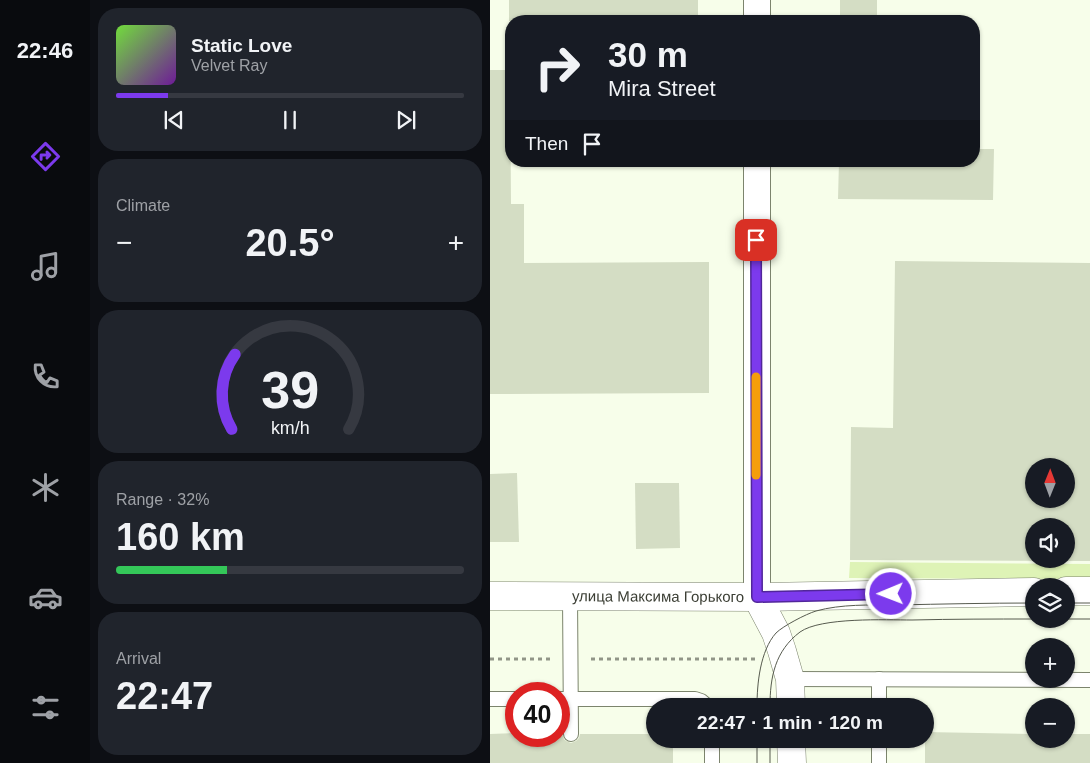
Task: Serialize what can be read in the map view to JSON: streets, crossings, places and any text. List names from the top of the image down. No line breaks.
{"streets":{"street":["улица Максима Горького"]},"north":"top","page":{"tabs":"22:46","turn":["30 m","Mira Street"],"song":["Static Love","Velvet Ray"],"then":"Then","tile":["Climate",["Range · 32%","160 km"],["Arrival","22:47"]],"heat":["−","20.5°","+"],"map_buttons":["+","−"],"limit":"40","trip":"22:47 · 1 min · 120 m","gauge":["39","km/h"]}}
